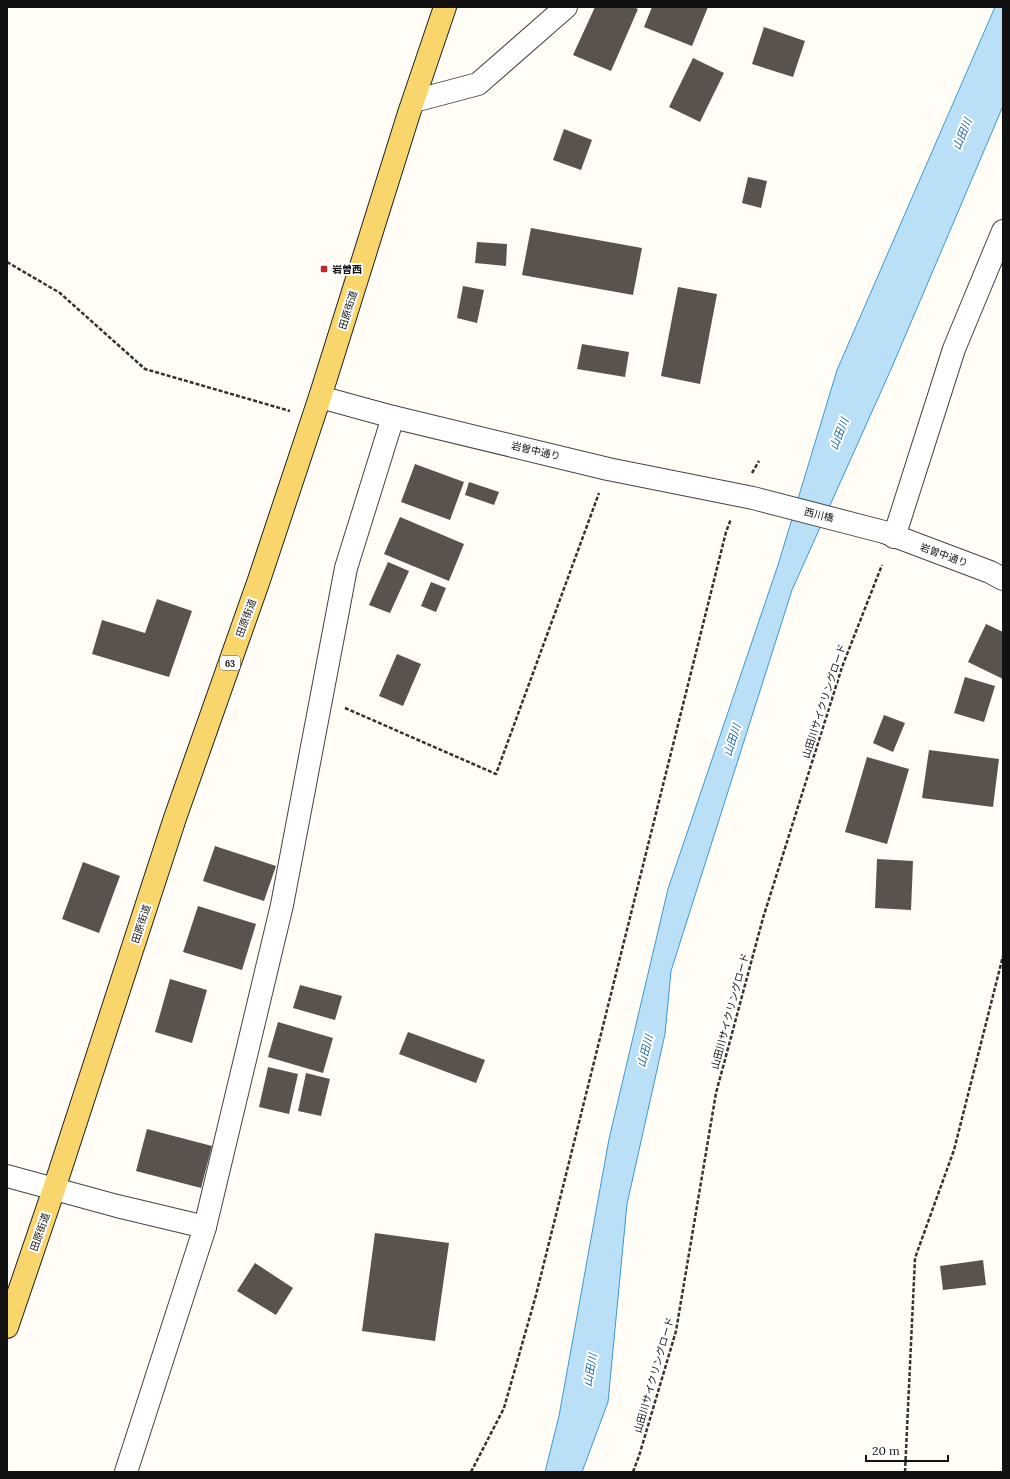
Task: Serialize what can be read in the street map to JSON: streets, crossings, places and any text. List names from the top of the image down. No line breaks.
{"streets":{"main road":["田原街道","63"],"street":["岩曽中通り","西川橋"],"path":["山田川サイクリングロード"]},"crossings":[["田原街道","岩曽中通り"],["岩曽中通り","西川橋"]],"water":["山田川"],"places":{"transit":["岩曽西"]},"scale_bar":"20 m"}
